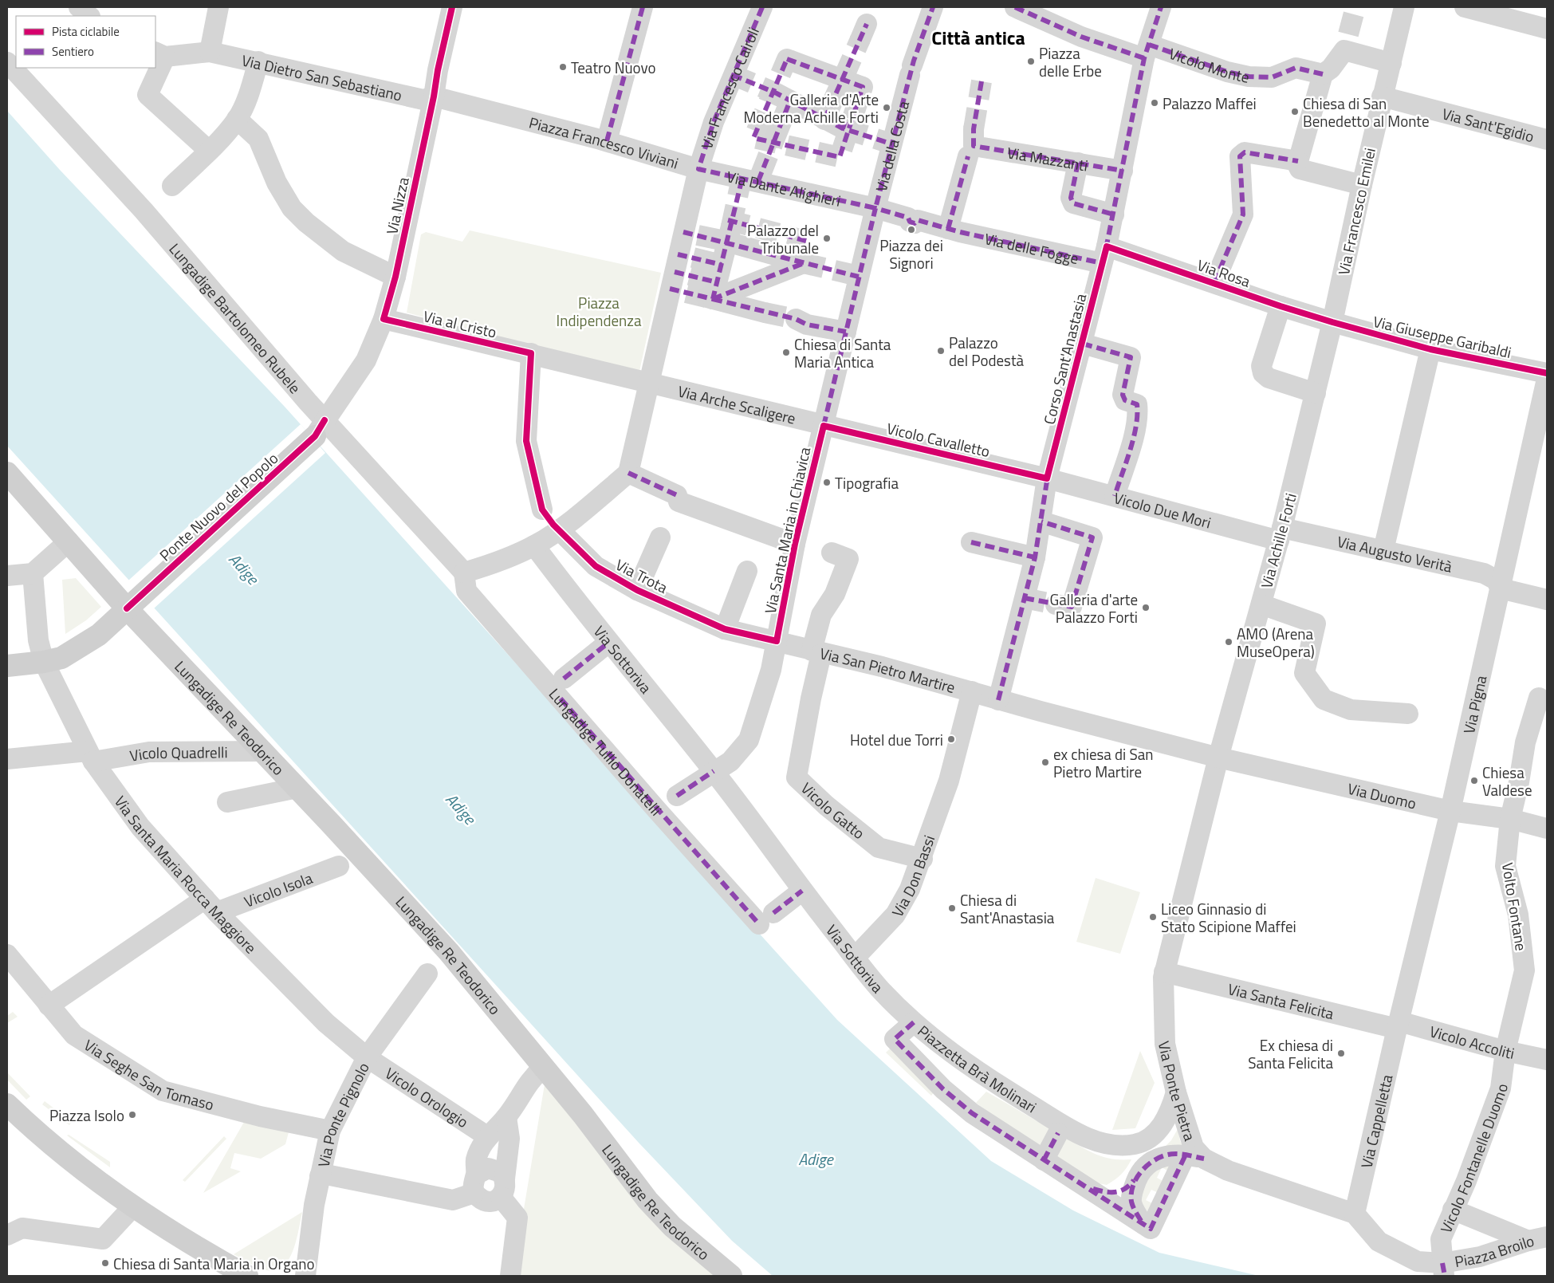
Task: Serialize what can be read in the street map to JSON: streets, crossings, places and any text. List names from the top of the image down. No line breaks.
{"streets":{"street":["Vicolo Monte","Via Dietro San Sebastiano","Via Francesco Cairoli","Via Sant'Egidio","Piazza Francesco Viviani","Via della Costa","Via Mazzanti","Via Dante Alighieri","Via Nizza","Via Francesco Emilei","Via delle Fogge","Via Rosa","Lungadige Bartolomeo Rubele","Via al Cristo","Via Giuseppe Garibaldi","Corso Sant'Anastasia","Via Arche Scaligere","Vicolo Cavalletto","Ponte Nuovo del Popolo","Vicolo Due Mori","Via Santa Maria in Chiavica","Via Achille Forti","Via Augusto Verità","Via Trota","Via Sottoriva","Via San Pietro Martire","Via Pigna","Lungadige Re Teodorico","Lungadige Tullio Donatelli","Vicolo Quadrelli","Via Duomo","Vicolo Gatto","Via Santa Maria Rocca Maggiore","Via Don Bassi","Vicolo Isola","Volto Fontane","Via Santa Felicita","Vicolo Accoliti","Piazzetta Brà Molinari","Via Seghe San Tomaso","Via Ponte Pietra","Vicolo Orologio","Via Ponte Pignolo","Via Cappelletta","Vicolo Fontanelle Duomo","Piazza Broilo"]},"crossings":[["Vicolo Monte","Corso Sant'Anastasia"],["Via Dietro San Sebastiano","Piazza Francesco Viviani"],["Via Dietro San Sebastiano","Via Nizza"],["Via Francesco Cairoli","Piazza Francesco Viviani"],["Via Francesco Cairoli","Via Dante Alighieri"],["Via Sant'Egidio","Via Francesco Emilei"],["Piazza Francesco Viviani","Via Dante Alighieri"],["Piazza Francesco Viviani","Via Nizza"],["Piazza Francesco Viviani","Via al Cristo"],["Piazza Francesco Viviani","Via Arche Scaligere"],["Via della Costa","Via Dante Alighieri"],["Via della Costa","Via Santa Maria in Chiavica"],["Via Mazzanti","Via delle Fogge"],["Via Mazzanti","Corso Sant'Anastasia"],["Via Dante Alighieri","Via Santa Maria in Chiavica"],["Via Nizza","Lungadige Bartolomeo Rubele"],["Via Nizza","Via al Cristo"],["Via Nizza","Ponte Nuovo del Popolo"],["Via Francesco Emilei","Via Rosa"],["Via Francesco Emilei","Via Giuseppe Garibaldi"],["Via Francesco Emilei","Via Achille Forti"],["Via delle Fogge","Via Rosa"],["Via delle Fogge","Corso Sant'Anastasia"],["Via Rosa","Via Giuseppe Garibaldi"],["Via Rosa","Corso Sant'Anastasia"],["Via Rosa","Via Achille Forti"],["Lungadige Bartolomeo Rubele","Ponte Nuovo del Popolo"],["Lungadige Bartolomeo Rubele","Lungadige Tullio Donatelli"],["Via al Cristo","Via Arche Scaligere"],["Via Giuseppe Garibaldi","Via Achille Forti"],["Corso Sant'Anastasia","Vicolo Cavalletto"],["Corso Sant'Anastasia","Vicolo Due Mori"],["Corso Sant'Anastasia","Via San Pietro Martire"],["Via Arche Scaligere","Vicolo Cavalletto"],["Via Arche Scaligere","Via Santa Maria in Chiavica"],["Vicolo Cavalletto","Vicolo Due Mori"],["Vicolo Cavalletto","Via Santa Maria in Chiavica"],["Ponte Nuovo del Popolo","Lungadige Re Teodorico"],["Vicolo Due Mori","Via Achille Forti"],["Vicolo Due Mori","Via Augusto Verità"],["Via Santa Maria in Chiavica","Via Trota"],["Via Santa Maria in Chiavica","Via Sottoriva"],["Via Santa Maria in Chiavica","Via San Pietro Martire"],["Via Achille Forti","Via Augusto Verità"],["Via Achille Forti","Via San Pietro Martire"],["Via Achille Forti","Via Duomo"],["Via Achille Forti","Via Ponte Pietra"],["Via Augusto Verità","Via Pigna"],["Via Trota","Via San Pietro Martire"],["Via Sottoriva","Lungadige Tullio Donatelli"],["Via Sottoriva","Via Don Bassi"],["Via Sottoriva","Piazzetta Brà Molinari"],["Via San Pietro Martire","Via Duomo"],["Via San Pietro Martire","Vicolo Gatto"],["Via San Pietro Martire","Via Don Bassi"],["Via San Pietro Martire","Via Ponte Pietra"],["Via Pigna","Via Duomo"],["Via Pigna","Via Santa Felicita"],["Via Pigna","Vicolo Accoliti"],["Via Pigna","Via Cappelletta"],["Lungadige Re Teodorico","Vicolo Quadrelli"],["Vicolo Quadrelli","Via Santa Maria Rocca Maggiore"],["Via Duomo","Volto Fontane"],["Via Duomo","Via Ponte Pietra"],["Vicolo Gatto","Via Don Bassi"],["Via Santa Maria Rocca Maggiore","Vicolo Isola"],["Via Santa Maria Rocca Maggiore","Vicolo Orologio"],["Via Santa Maria Rocca Maggiore","Via Ponte Pignolo"],["Vicolo Isola","Via Seghe San Tomaso"],["Volto Fontane","Vicolo Accoliti"],["Volto Fontane","Vicolo Fontanelle Duomo"],["Via Santa Felicita","Vicolo Accoliti"],["Via Santa Felicita","Via Ponte Pietra"],["Via Santa Felicita","Via Cappelletta"],["Vicolo Accoliti","Via Cappelletta"],["Vicolo Accoliti","Vicolo Fontanelle Duomo"],["Piazzetta Brà Molinari","Via Ponte Pietra"],["Via Seghe San Tomaso","Via Ponte Pignolo"],["Via Ponte Pietra","Via Cappelletta"],["Via Ponte Pietra","Vicolo Fontanelle Duomo"],["Via Ponte Pietra","Piazza Broilo"],["Vicolo Orologio","Via Ponte Pignolo"],["Vicolo Fontanelle Duomo","Piazza Broilo"]],"districts":["Città antica"],"water":["Adige"],"parks":["Piazza Indipendenza"],"places":["Piazza delle Erbe","Teatro Nuovo","Palazzo Maffei","Galleria d'Arte Moderna Achille Forti","Chiesa di San Benedetto al Monte","Piazza dei Signori","Palazzo del Tribunale","Palazzo del Podestà","Chiesa di Santa Maria Antica","Tipografia","Galleria d'arte Palazzo Forti","AMO (Arena MuseOpera)","Hotel due Torri","ex chiesa di San Pietro Martire","Chiesa Valdese","Chiesa di Sant'Anastasia","Liceo Ginnasio di Stato Scipione Maffei","Ex chiesa di Santa Felicita","Piazza Isolo","Chiesa di Santa Maria in Organo"],"legend":["Pista ciclabile","Sentiero"]}
